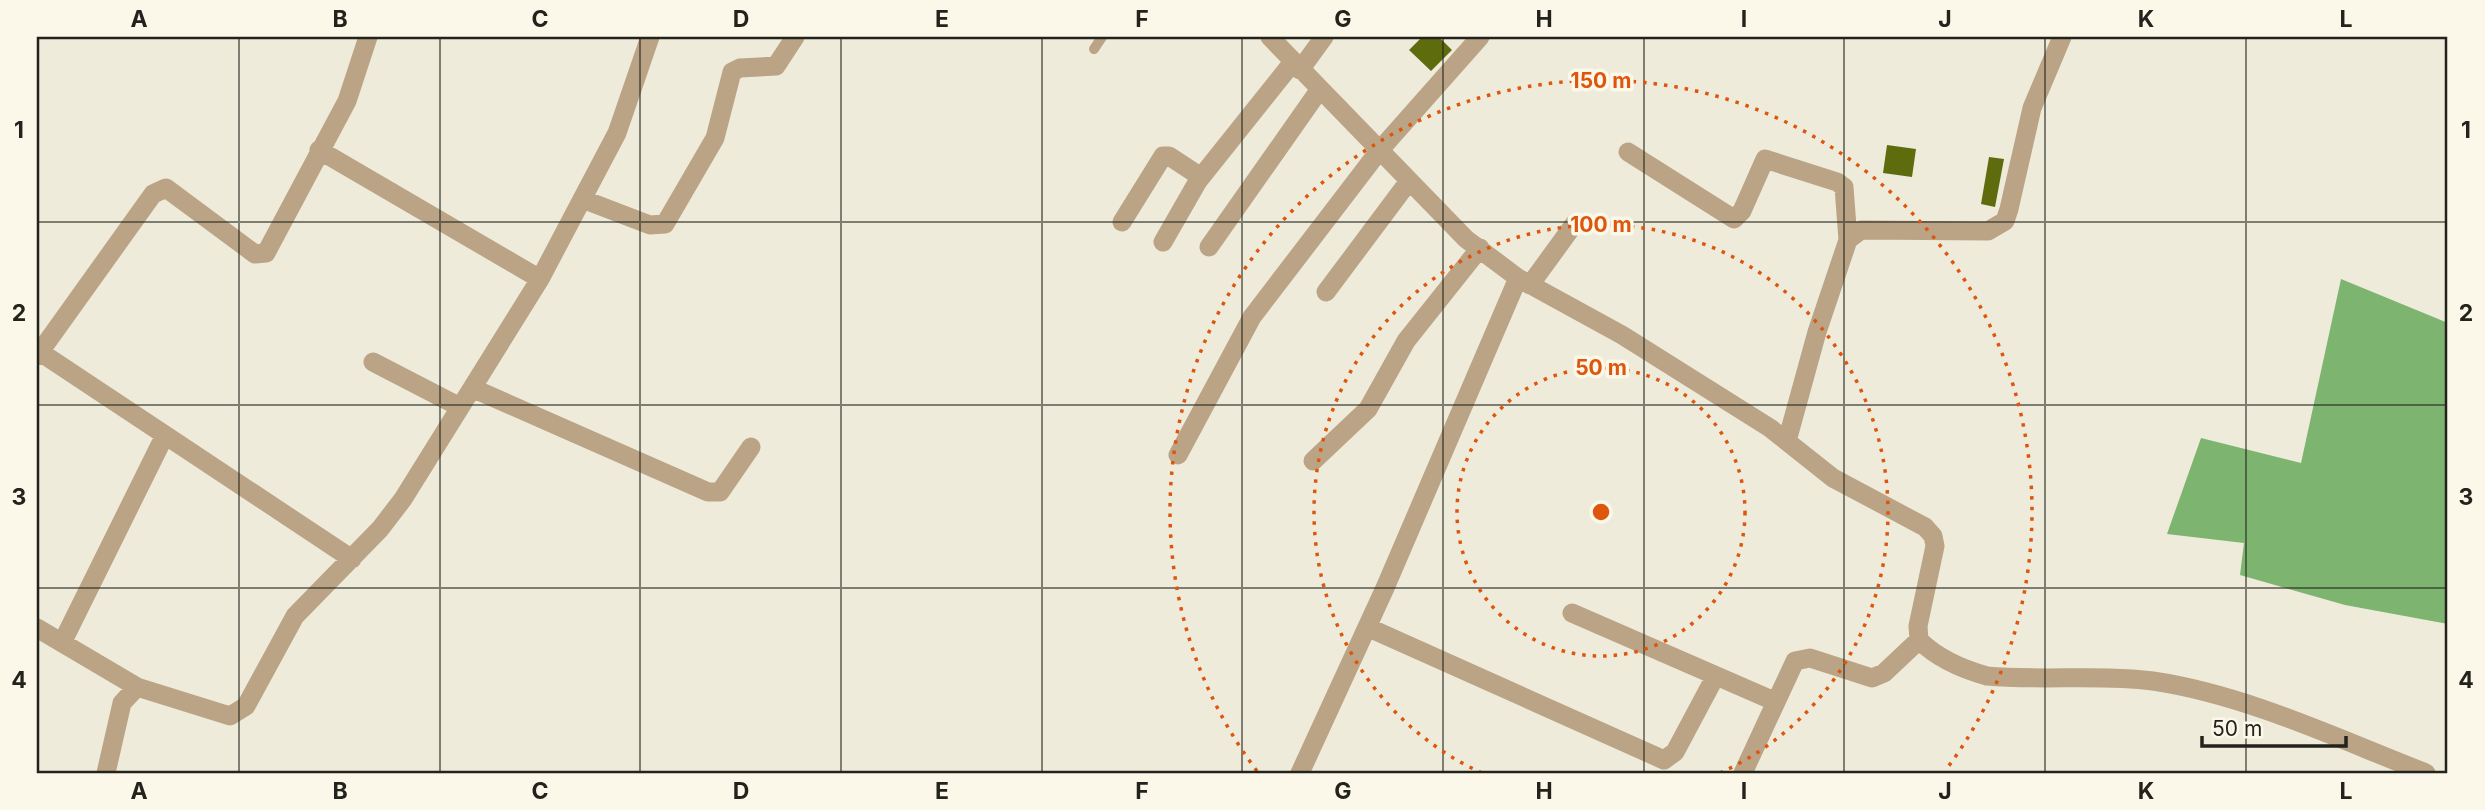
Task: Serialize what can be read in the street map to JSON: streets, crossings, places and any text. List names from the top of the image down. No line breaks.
{"scale_bar":"50 m","grid":{"columns":["A","B","C","D","E","F","G","H","I","J","K","L"],"rows":["1","2","3","4"]},"rings":["150 m","100 m","50 m"]}
